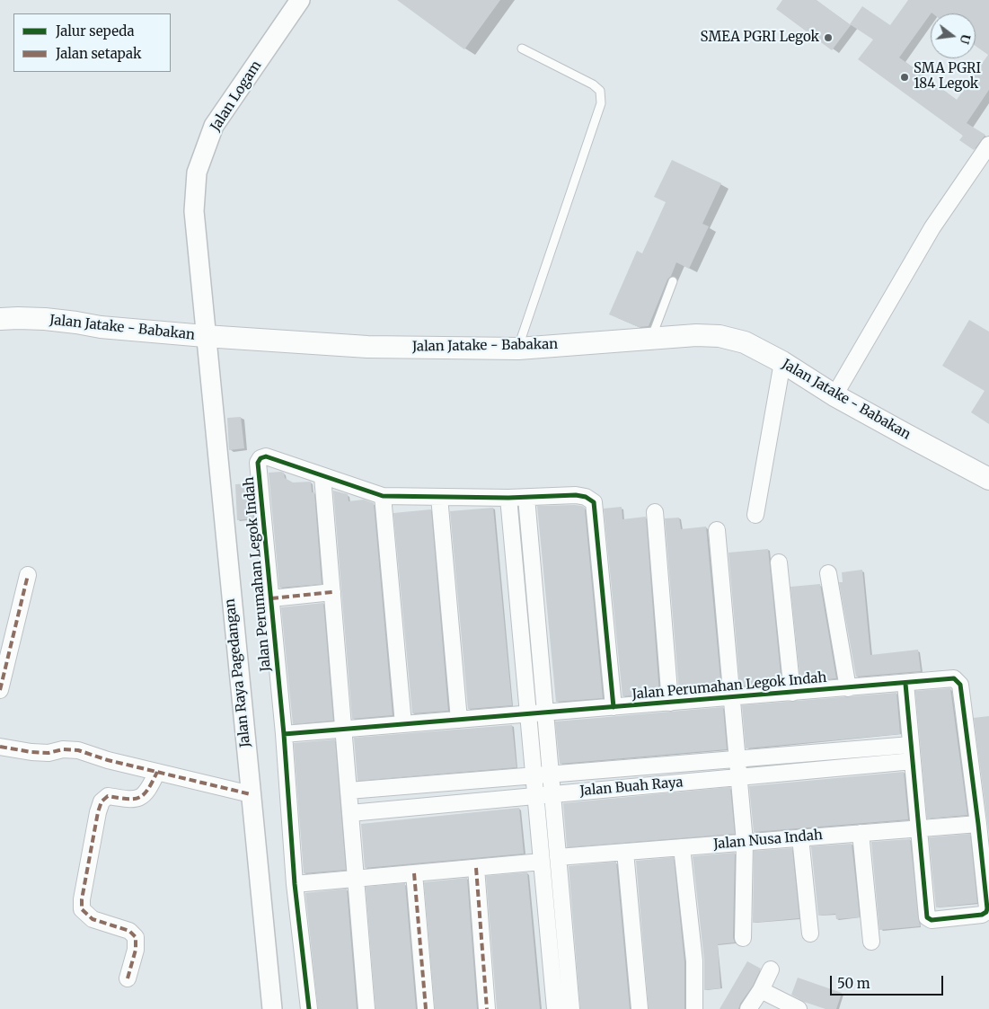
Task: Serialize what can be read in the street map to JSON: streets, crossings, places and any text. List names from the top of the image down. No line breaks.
{"streets":{"main road":["Jalan Jatake - Babakan"],"street":["Jalan Logam","Jalan Perumahan Legok Indah","Jalan Raya Pagedangan","Jalan Buah Raya","Jalan Nusa Indah"]},"crossings":[["Jalan Logam","Jalan Jatake - Babakan"],["Jalan Logam","Jalan Raya Pagedangan"],["Jalan Jatake - Babakan","Jalan Raya Pagedangan"],["Jalan Perumahan Legok Indah","Jalan Nusa Indah"]],"places":["SMEA PGRI Legok","SMA PGRI 184 Legok"],"legend":["Jalur sepeda","Jalan setapak"],"scale_bar":"50 m","north":"right"}
